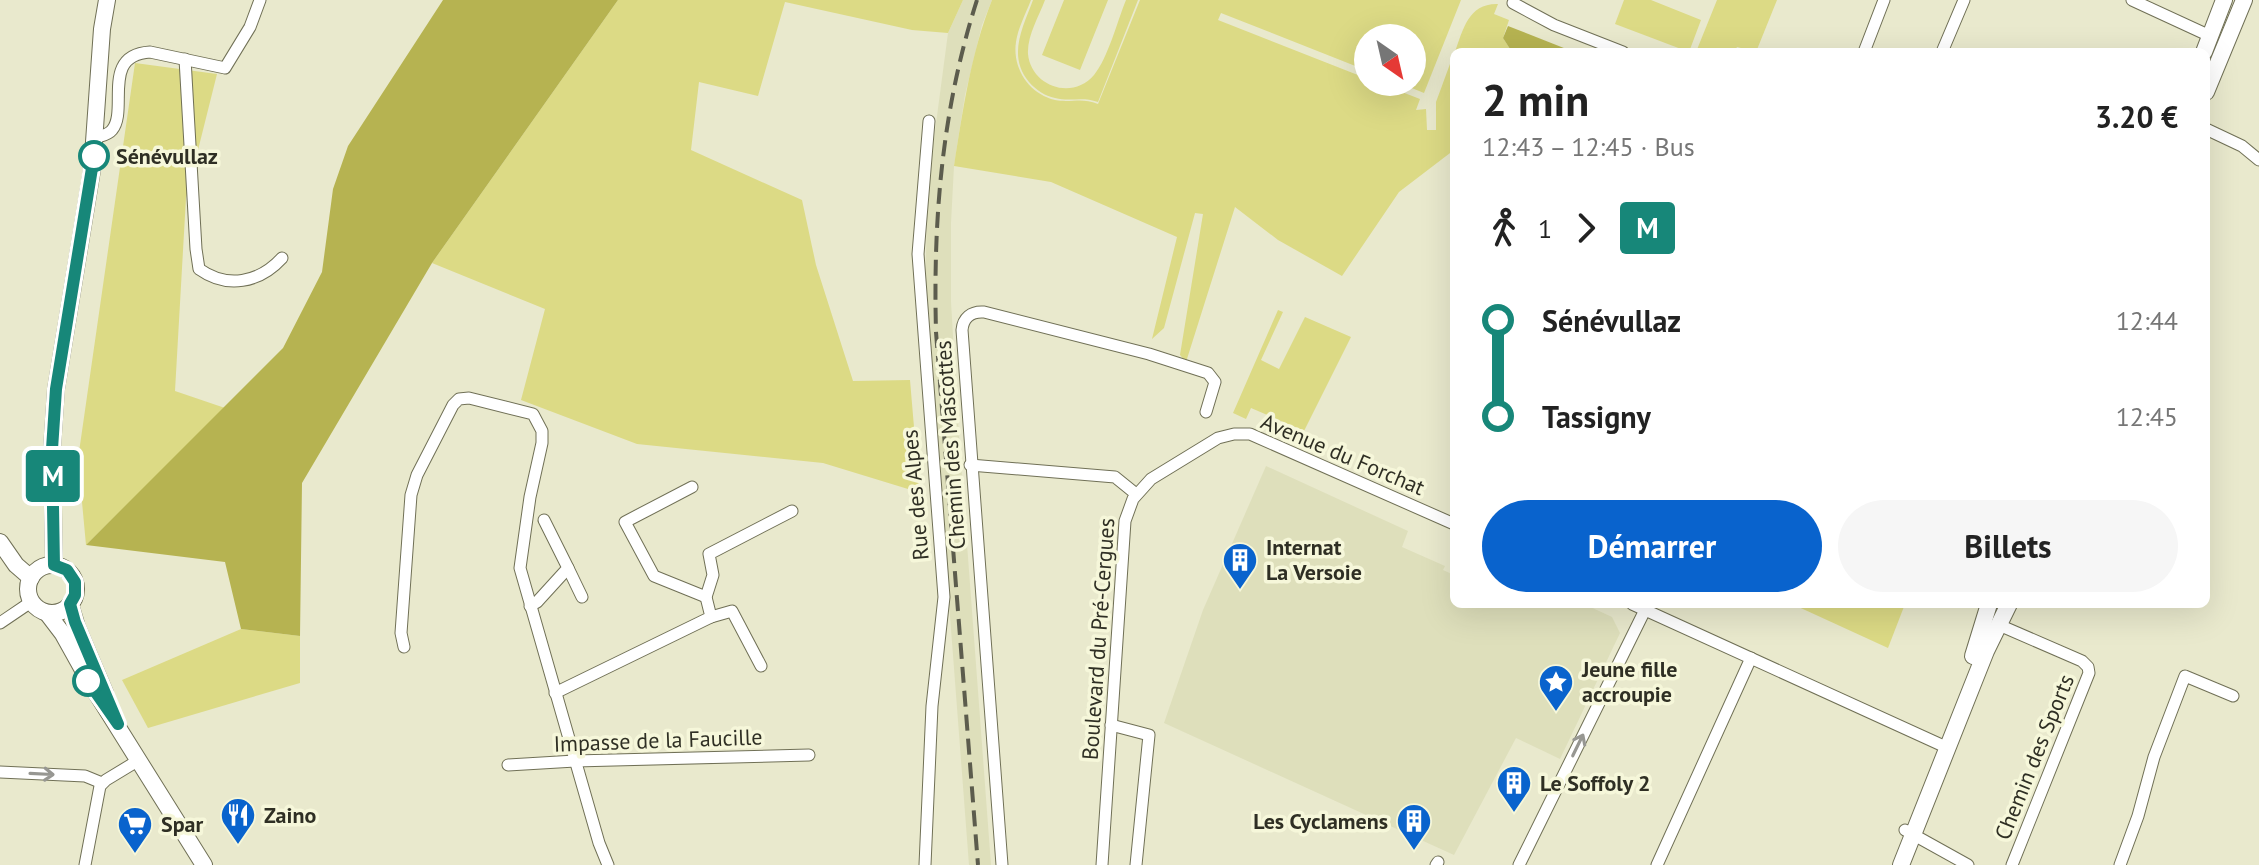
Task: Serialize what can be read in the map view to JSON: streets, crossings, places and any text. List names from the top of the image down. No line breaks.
{"streets":{"street":["Chemin des Mascottes","Avenue du Forchat","Rue des Alpes","Boulevard du Pré-Cergues","Impasse de la Faucille","Chemin des Sports"]},"crossings":[["Chemin des Mascottes","Boulevard du Pré-Cergues"],["Avenue du Forchat","Boulevard du Pré-Cergues"]],"places":{"other":["Sénévullaz"],"building":["Internat La Versoie","Le Soffoly 2","Les Cyclamens"],"place":["Jeune fille accroupie"],"restaurant":["Zaino"],"supermarket":["Spar"]},"lines":["bus line M"],"north":"bottom right","page":{"on_map":"M","heading":["2 min","12:43 – 12:45 · Bus","3.20 €"],"legs":["1","M"],"list":[{"name":"Sénévullaz","value":"12:44"},{"name":"Tassigny","value":"12:45"}],"buttons":["Démarrer","Billets"]}}
